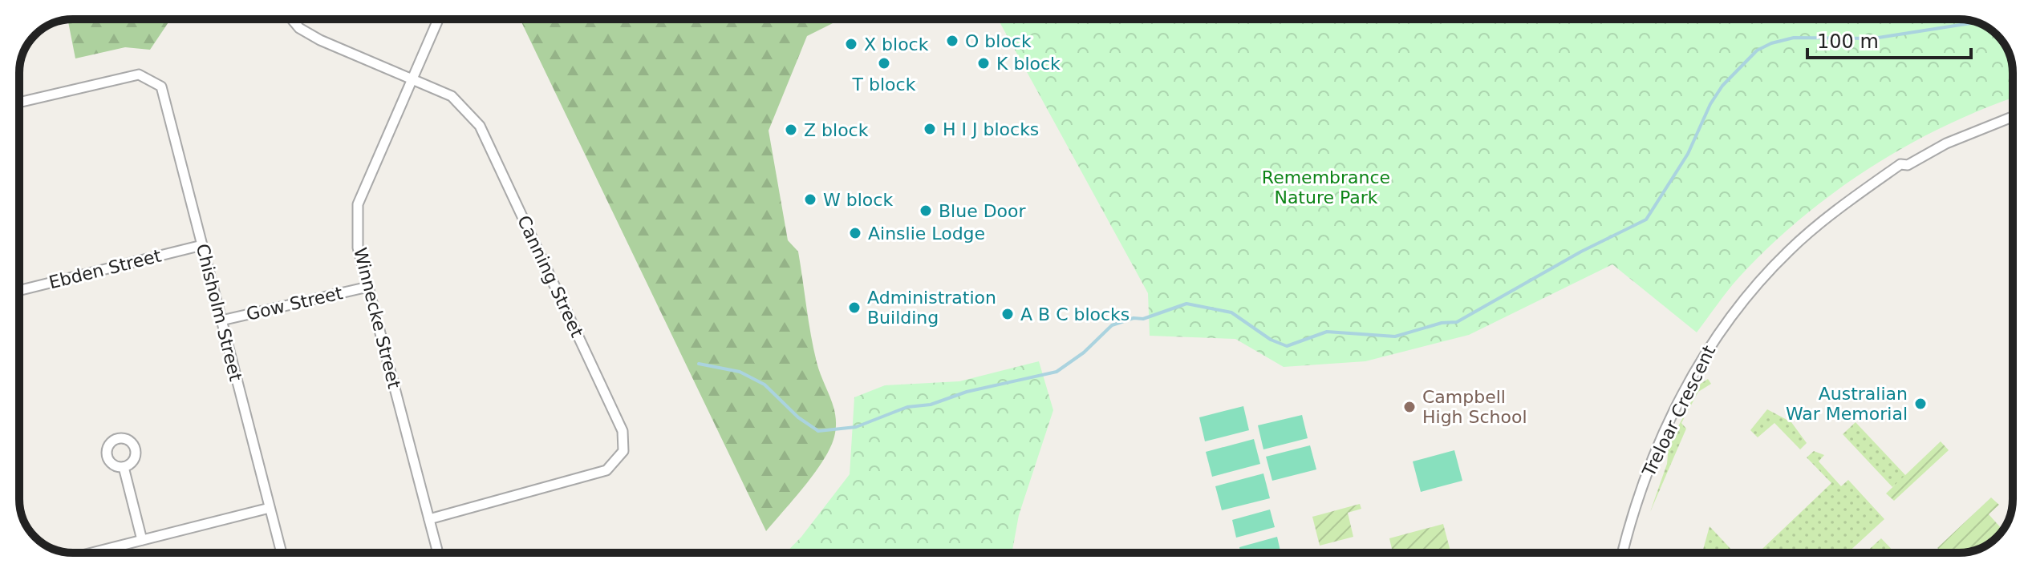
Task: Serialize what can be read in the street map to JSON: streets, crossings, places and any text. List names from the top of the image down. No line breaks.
{"streets":{"street":["Ebden Street","Canning Street","Gow Street","Chisholm Street","Winnecke Street","Treloar Crescent"]},"crossings":[["Ebden Street","Chisholm Street"],["Canning Street","Winnecke Street"],["Gow Street","Chisholm Street"],["Gow Street","Winnecke Street"]],"parks":["Remembrance Nature Park"],"places":["O block","X block","T block","K block","H I J blocks","Z block","W block","Blue Door","Ainslie Lodge","Administration Building","A B C blocks","Australian War Memorial","Campbell High School"],"scale_bar":"100 m"}
